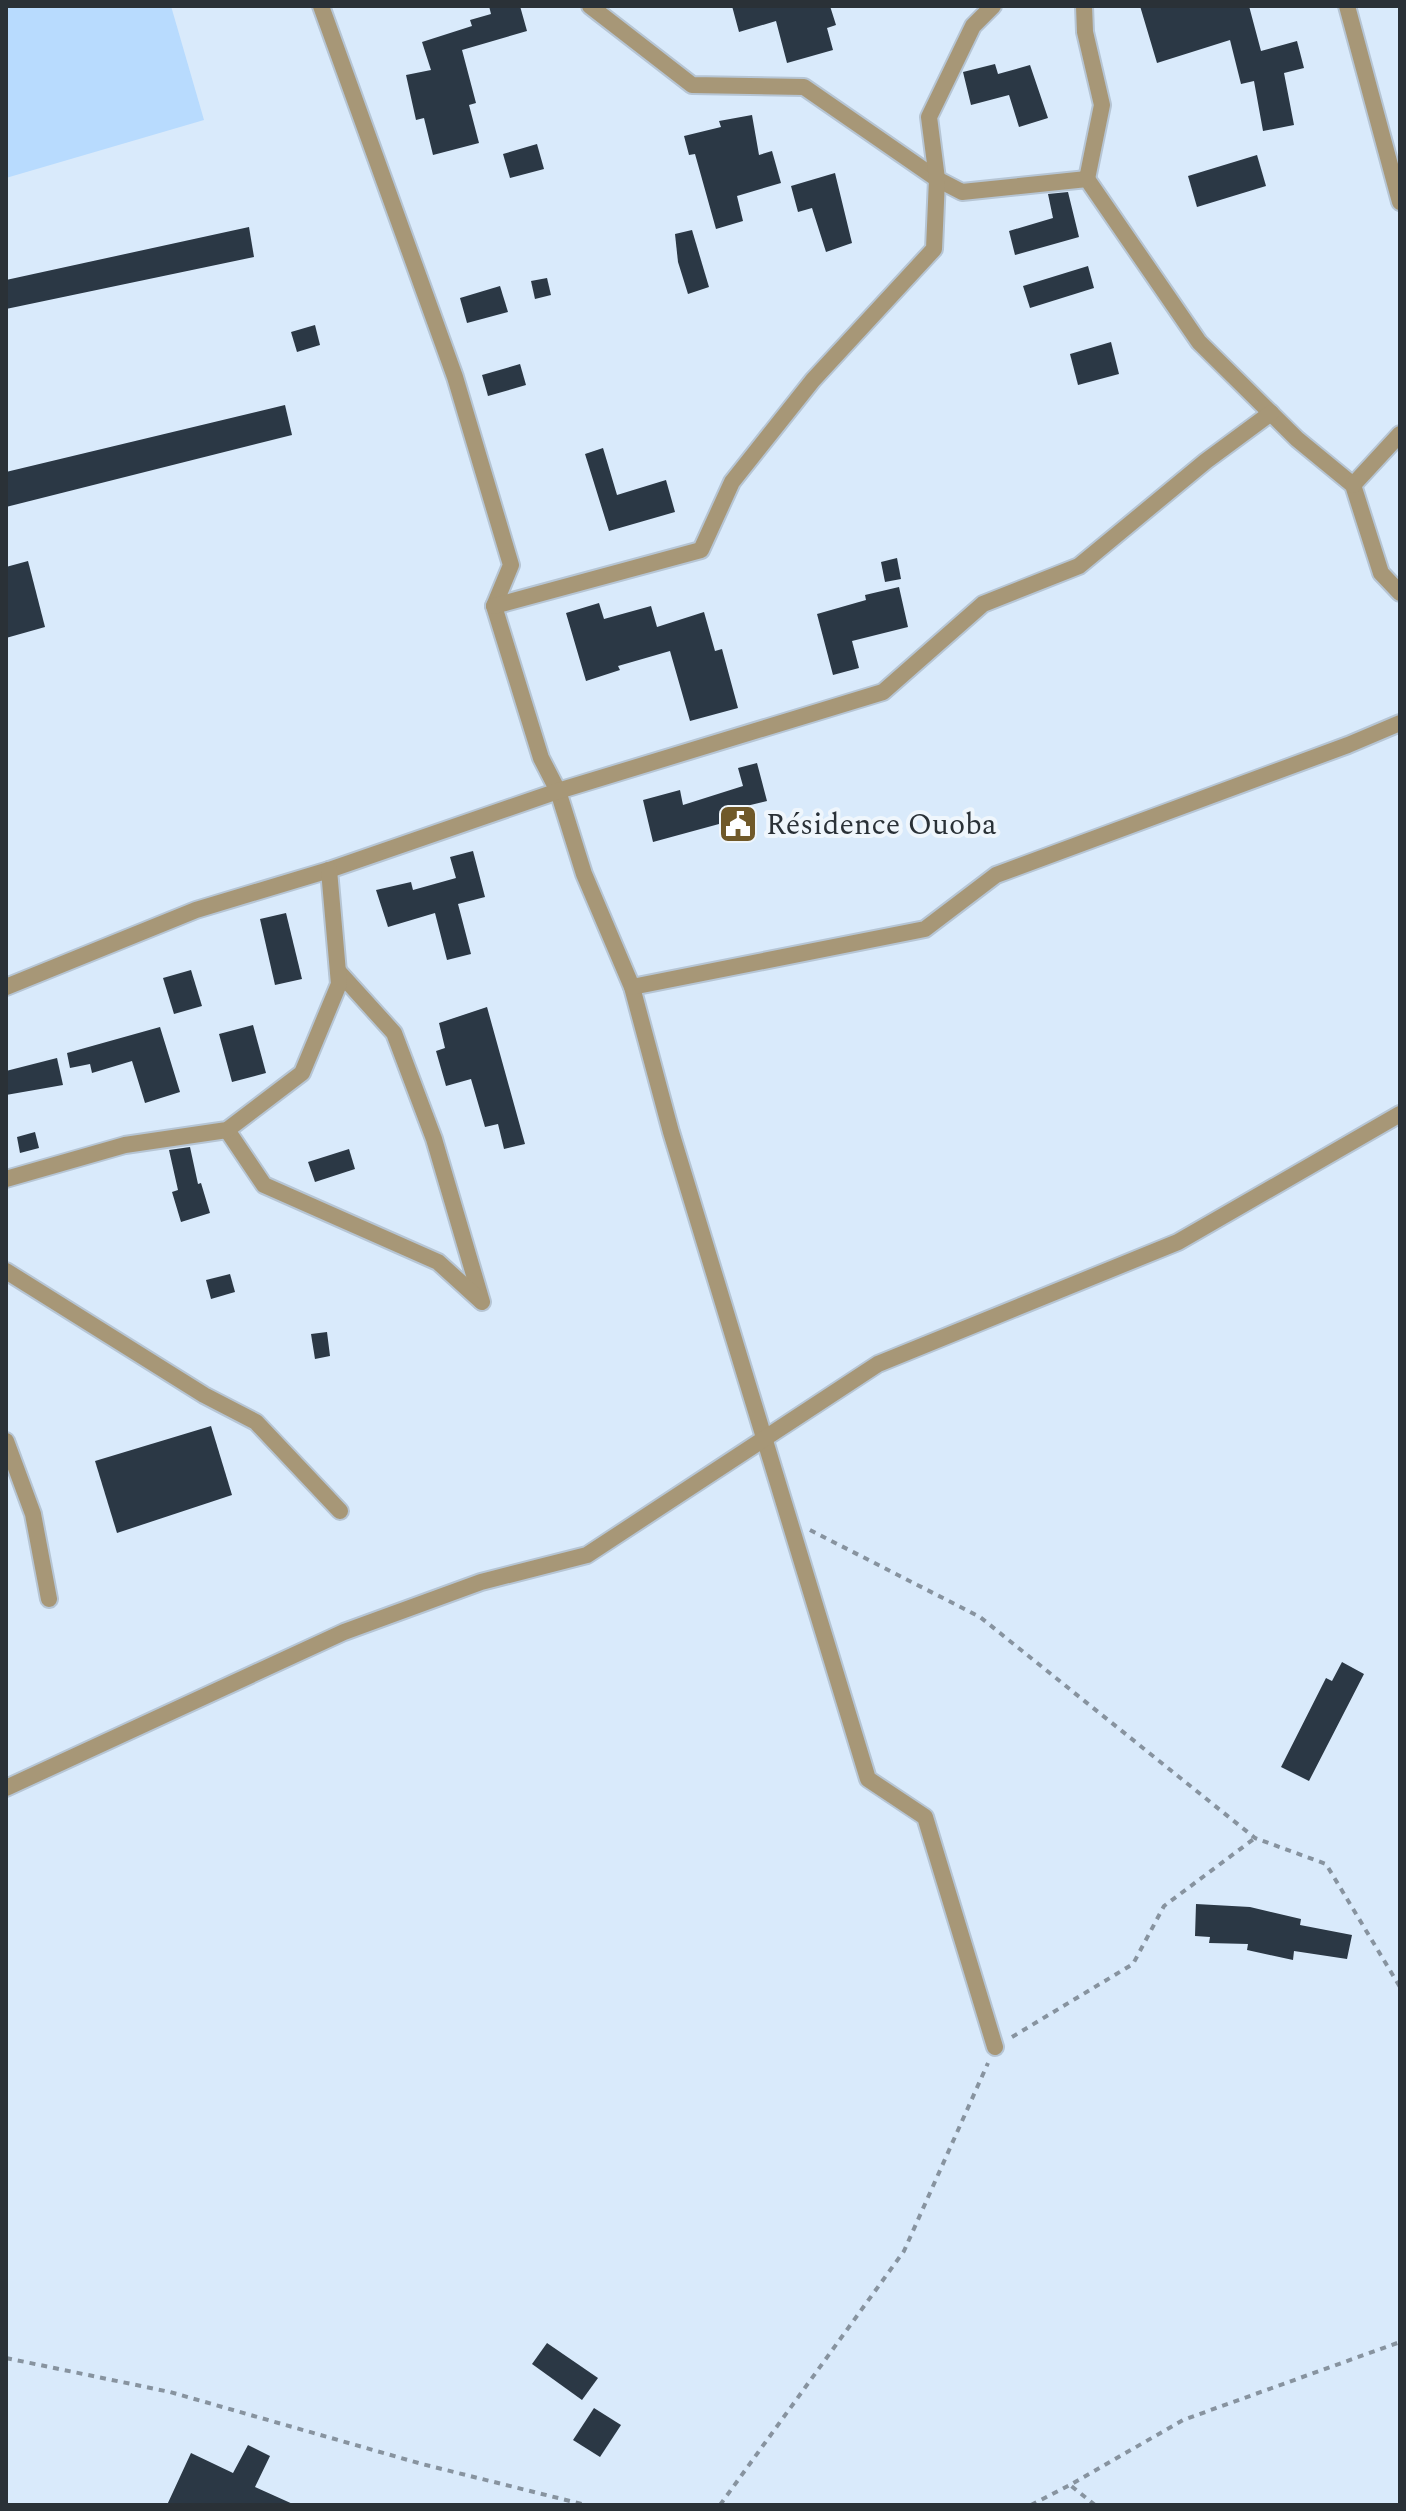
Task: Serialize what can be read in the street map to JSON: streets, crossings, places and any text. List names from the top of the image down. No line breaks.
{"places":{"public building":["Résidence Ouoba"]}}
